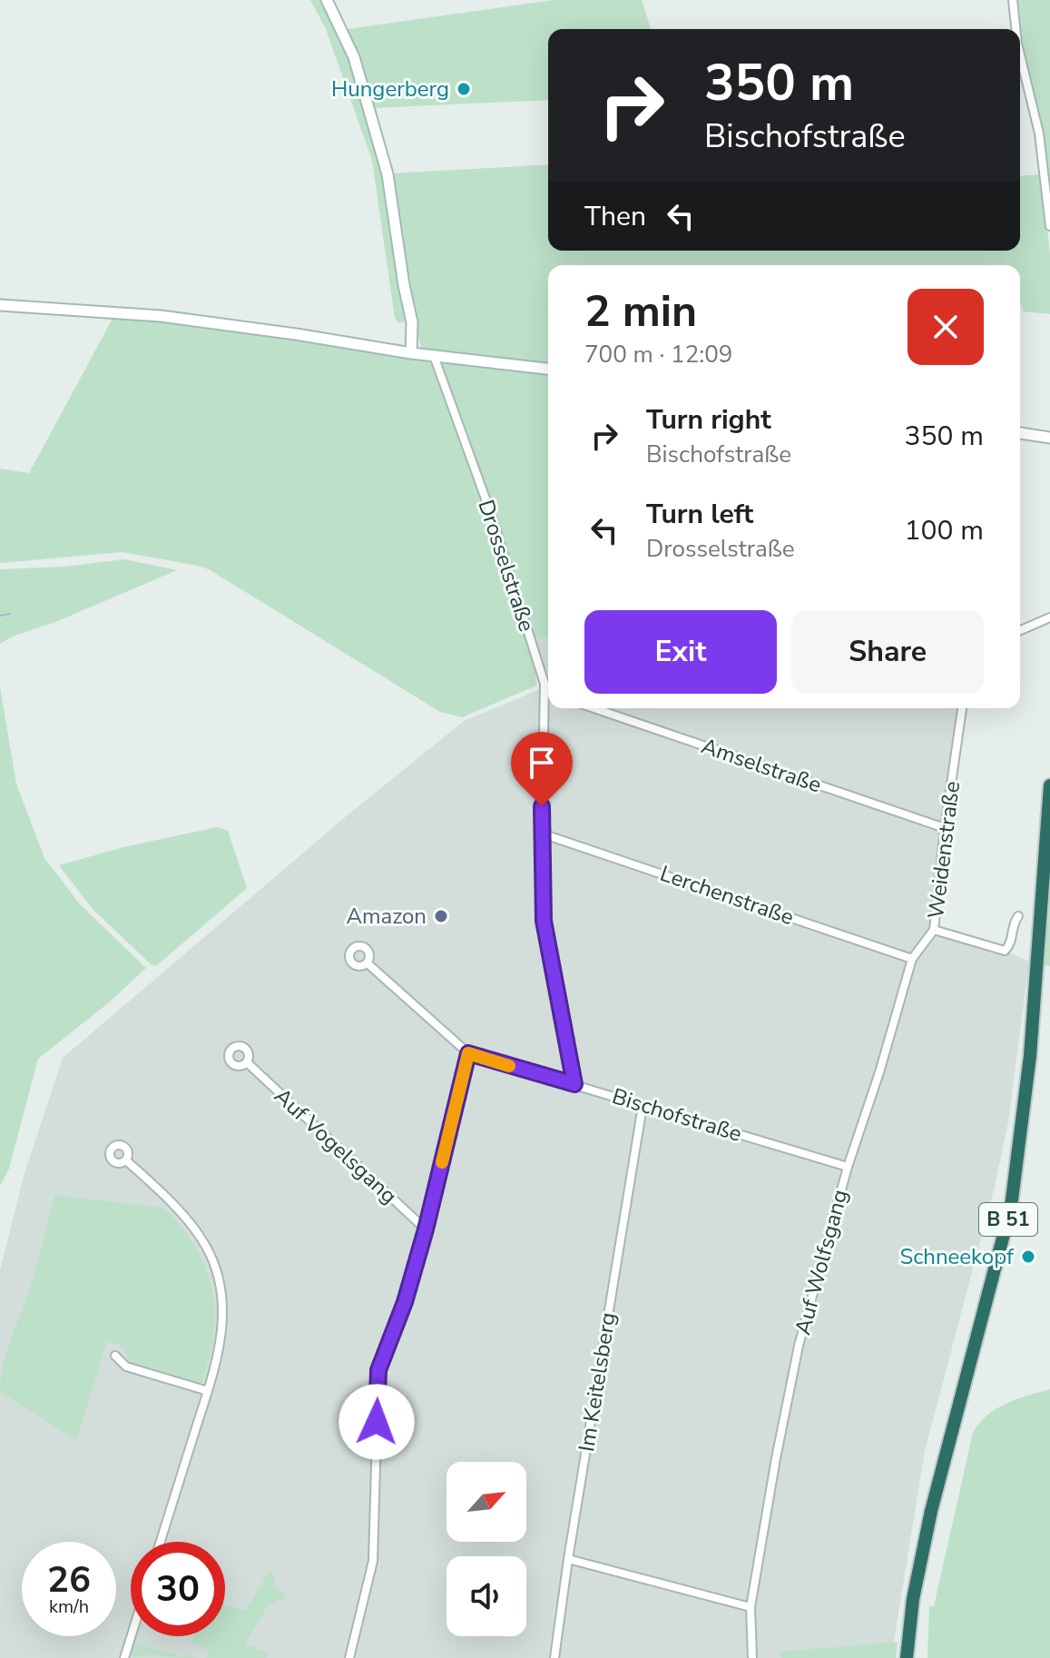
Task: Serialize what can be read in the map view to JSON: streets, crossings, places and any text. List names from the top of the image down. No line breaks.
{"streets":{"highway":["B 51"],"street":["Drosselstraße","Amselstraße","Weidenstraße","Lerchenstraße","Bischofstraße","Auf Vogelsgang","Auf Wolfsgang","Im Keitelsberg"]},"crossings":[["Drosselstraße","Lerchenstraße"],["Drosselstraße","Bischofstraße"],["Amselstraße","Weidenstraße"],["Weidenstraße","Auf Wolfsgang"],["Lerchenstraße","Auf Wolfsgang"],["Bischofstraße","Auf Wolfsgang"],["Bischofstraße","Im Keitelsberg"]],"places":["Hungerberg","Amazon","Schneekopf"],"north":"top right","page":{"turn":["350 m","Bischofstraße"],"then":"Then","heading":["2 min","700 m · 12:09"],"list":[{"name":"Turn right","note":"Bischofstraße","value":"350 m"},{"name":"Turn left","note":"Drosselstraße","value":"100 m"}],"buttons":["Exit","Share"],"speed":"26 km/h","limit":"30"}}
